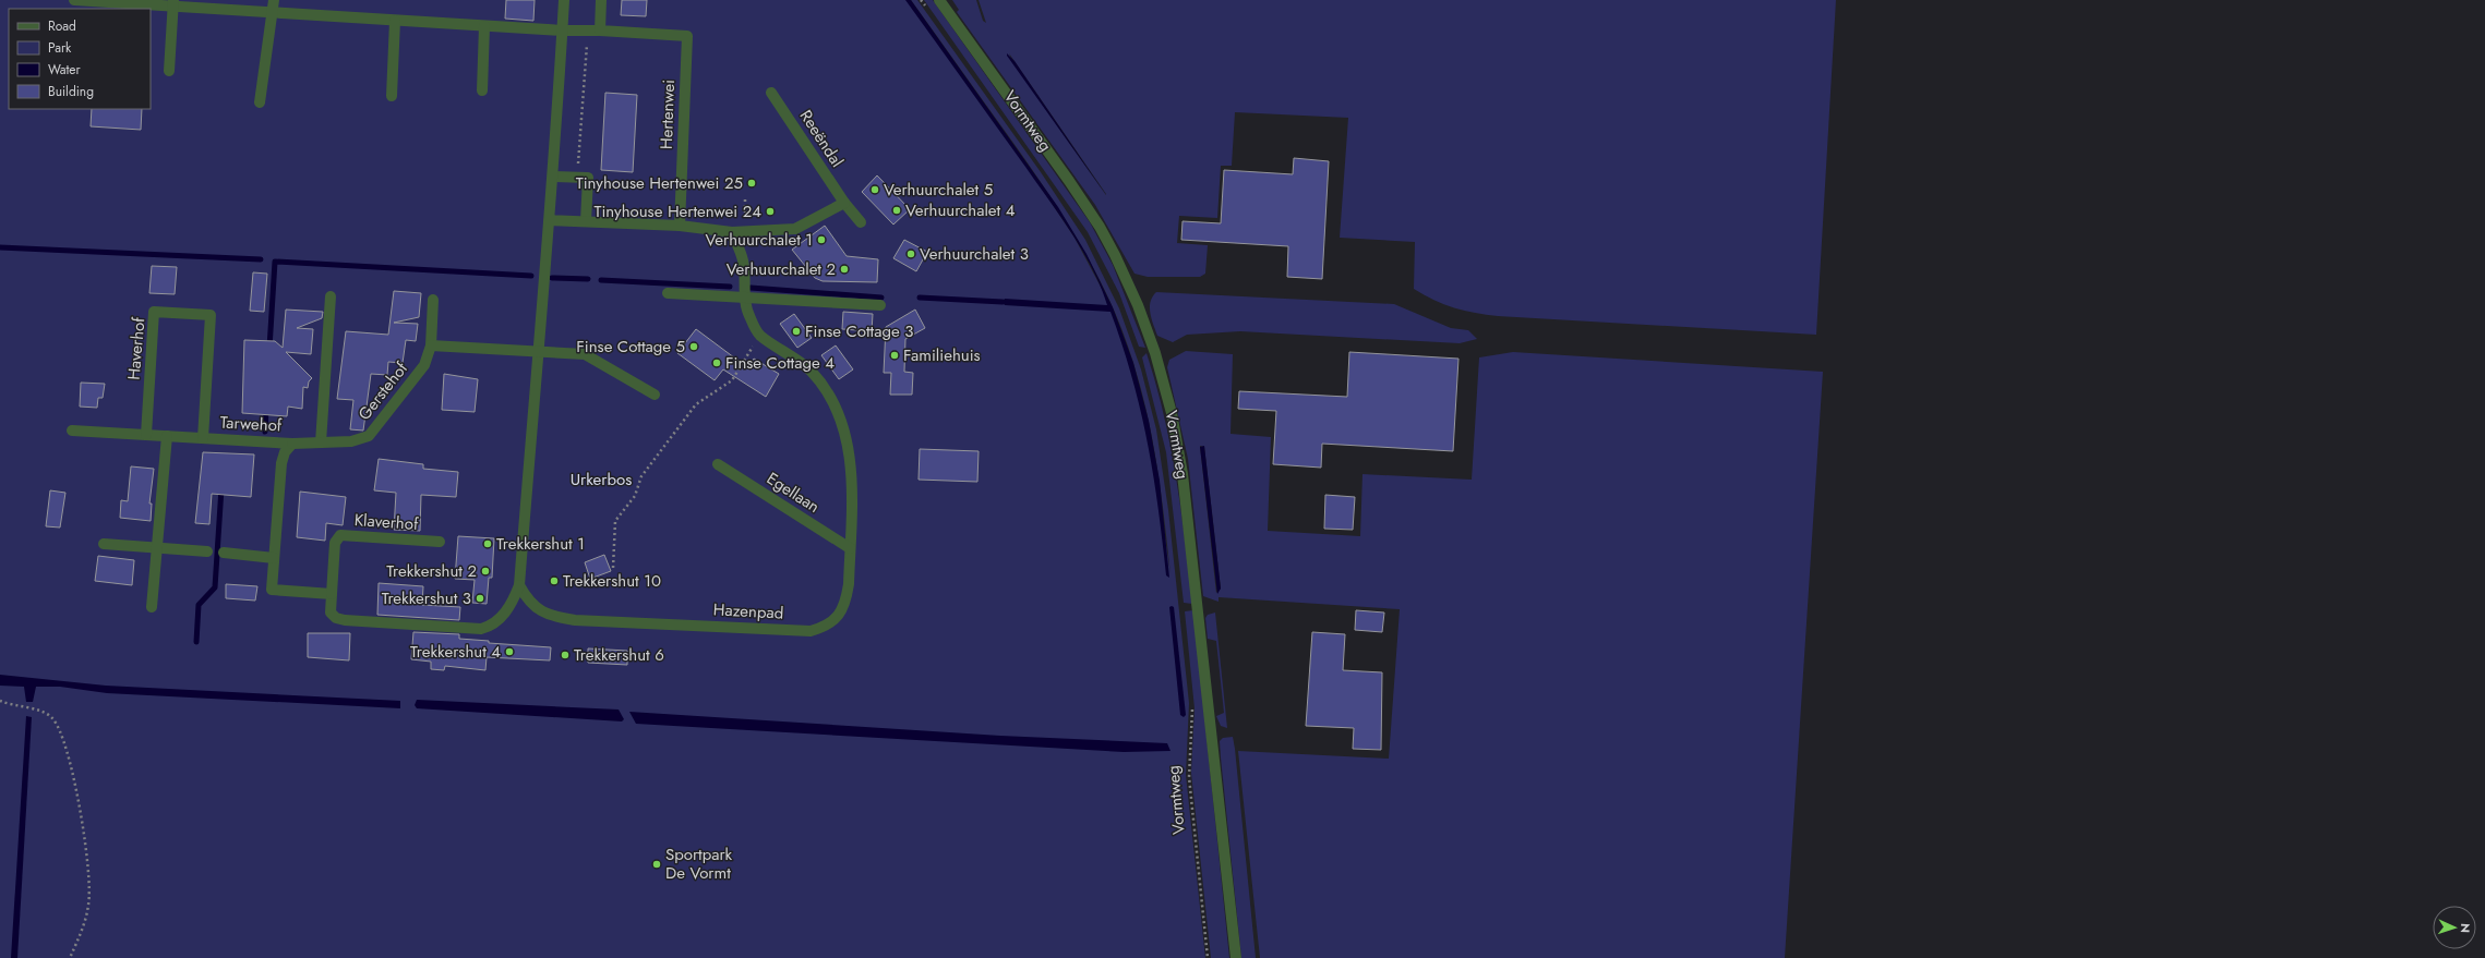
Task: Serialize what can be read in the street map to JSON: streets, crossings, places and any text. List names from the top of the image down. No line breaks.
{"streets":{"street":["Hertenwei","Vormtweg","Reeëndal","Haverhof","Gerstehof","Tarwehof","Egellaan","Klaverhof","Hazenpad"]},"crossings":[["Haverhof","Tarwehof"],["Gerstehof","Tarwehof"],["Tarwehof","Klaverhof"],["Egellaan","Hazenpad"],["Klaverhof","Hazenpad"]],"parks":["Urkerbos"],"places":["Tinyhouse Hertenwei 25","Verhuurchalet 5","Verhuurchalet 4","Tinyhouse Hertenwei 24","Verhuurchalet 1","Verhuurchalet 3","Verhuurchalet 2","Finse Cottage 3","Finse Cottage 5","Familiehuis","Finse Cottage 4","Trekkershut 1","Trekkershut 2","Trekkershut 10","Trekkershut 3","Trekkershut 4","Trekkershut 6","Sportpark De Vormt"],"legend":["Road","Park","Water","Building"],"north":"right"}
